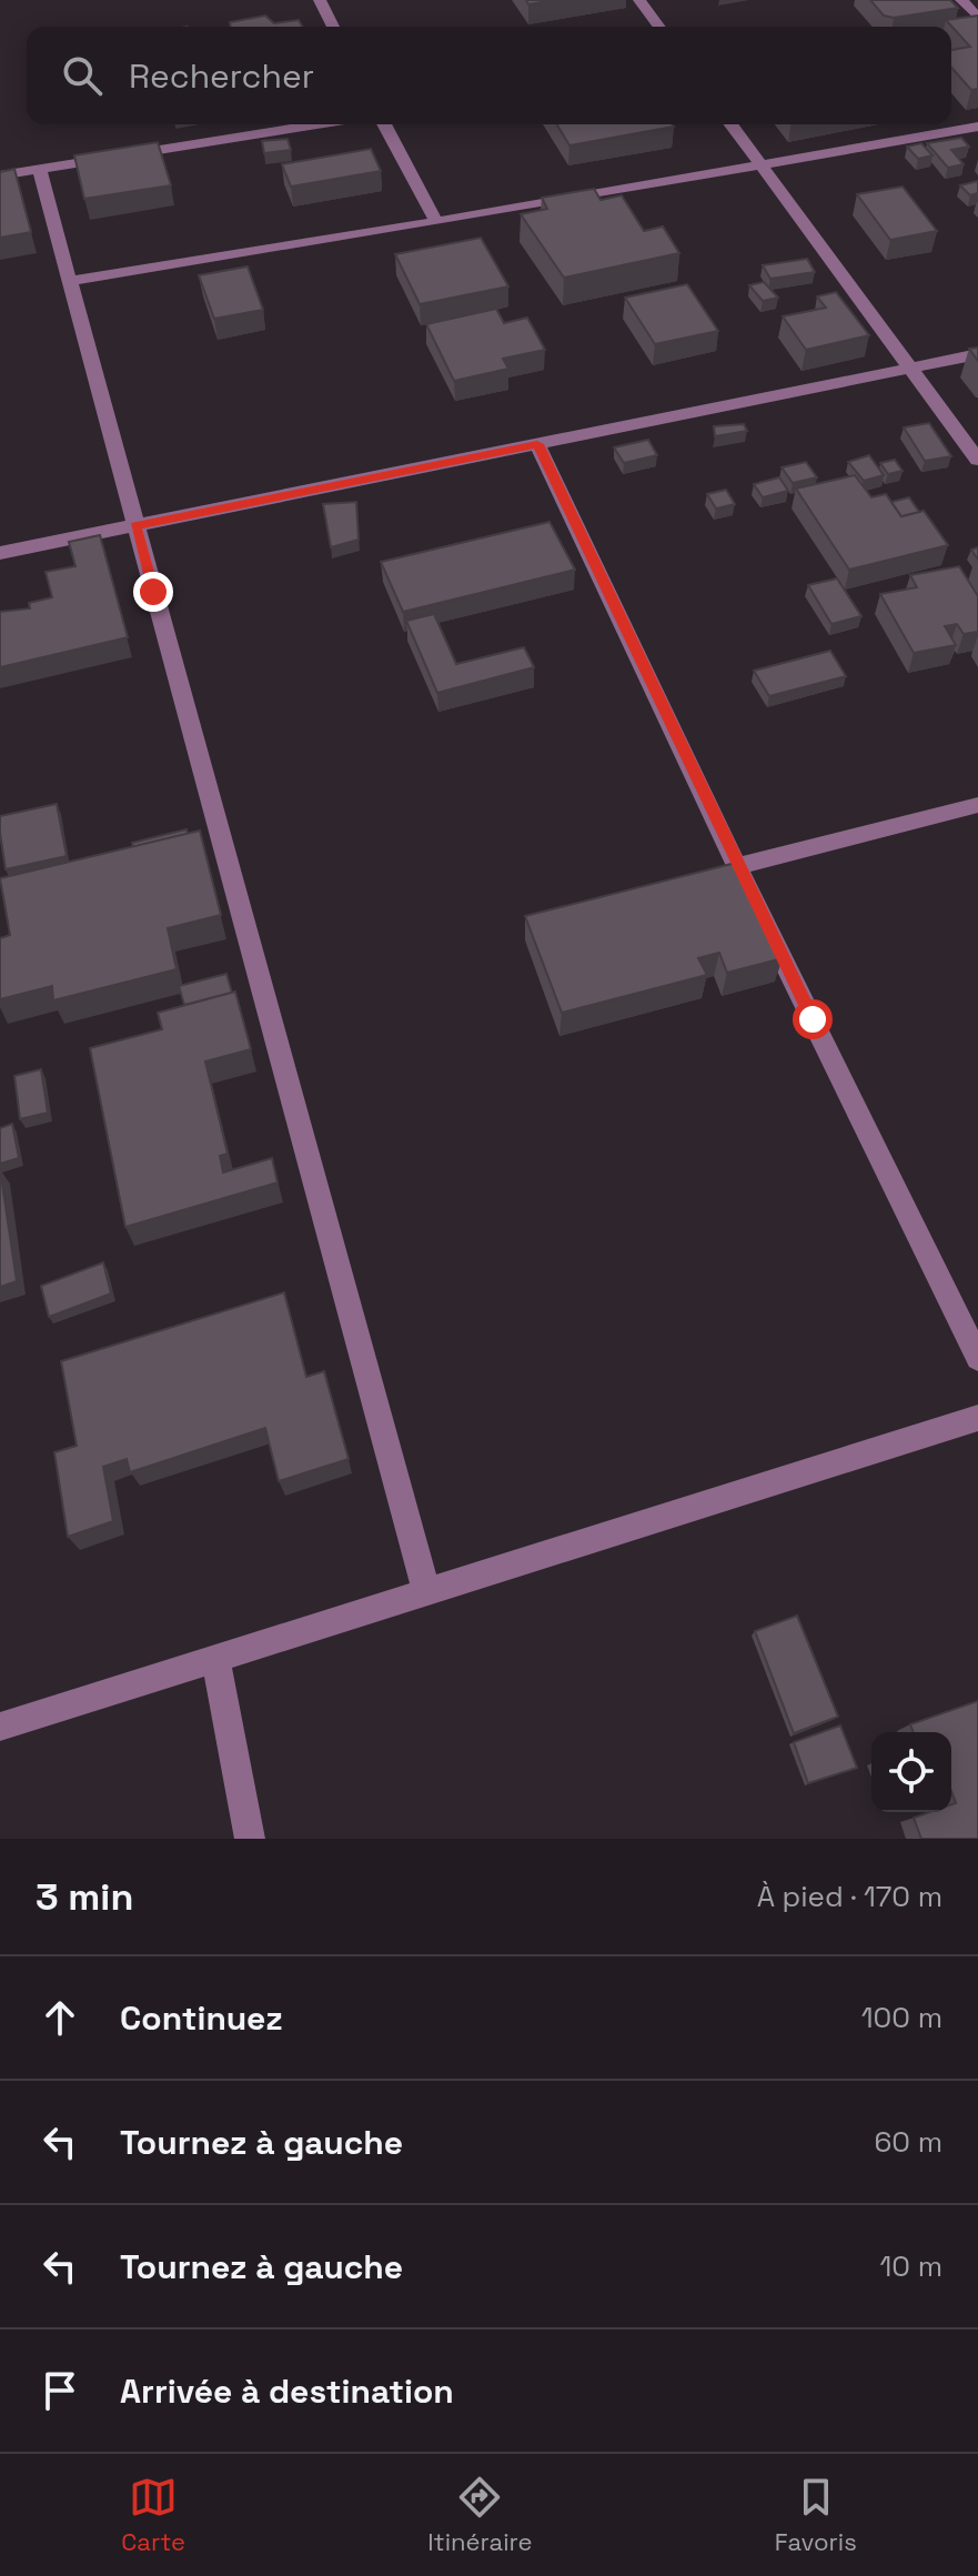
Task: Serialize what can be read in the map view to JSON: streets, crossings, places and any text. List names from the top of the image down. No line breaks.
{"page":{"search":"Rechercher","heading":["3 min","À pied · 170 m"],"list":[["Continuez","100 m"],["Tournez à gauche","60 m"],["Tournez à gauche","10 m"],"Arrivée à destination"],"nav":["Carte","Itinéraire","Favoris"]}}
